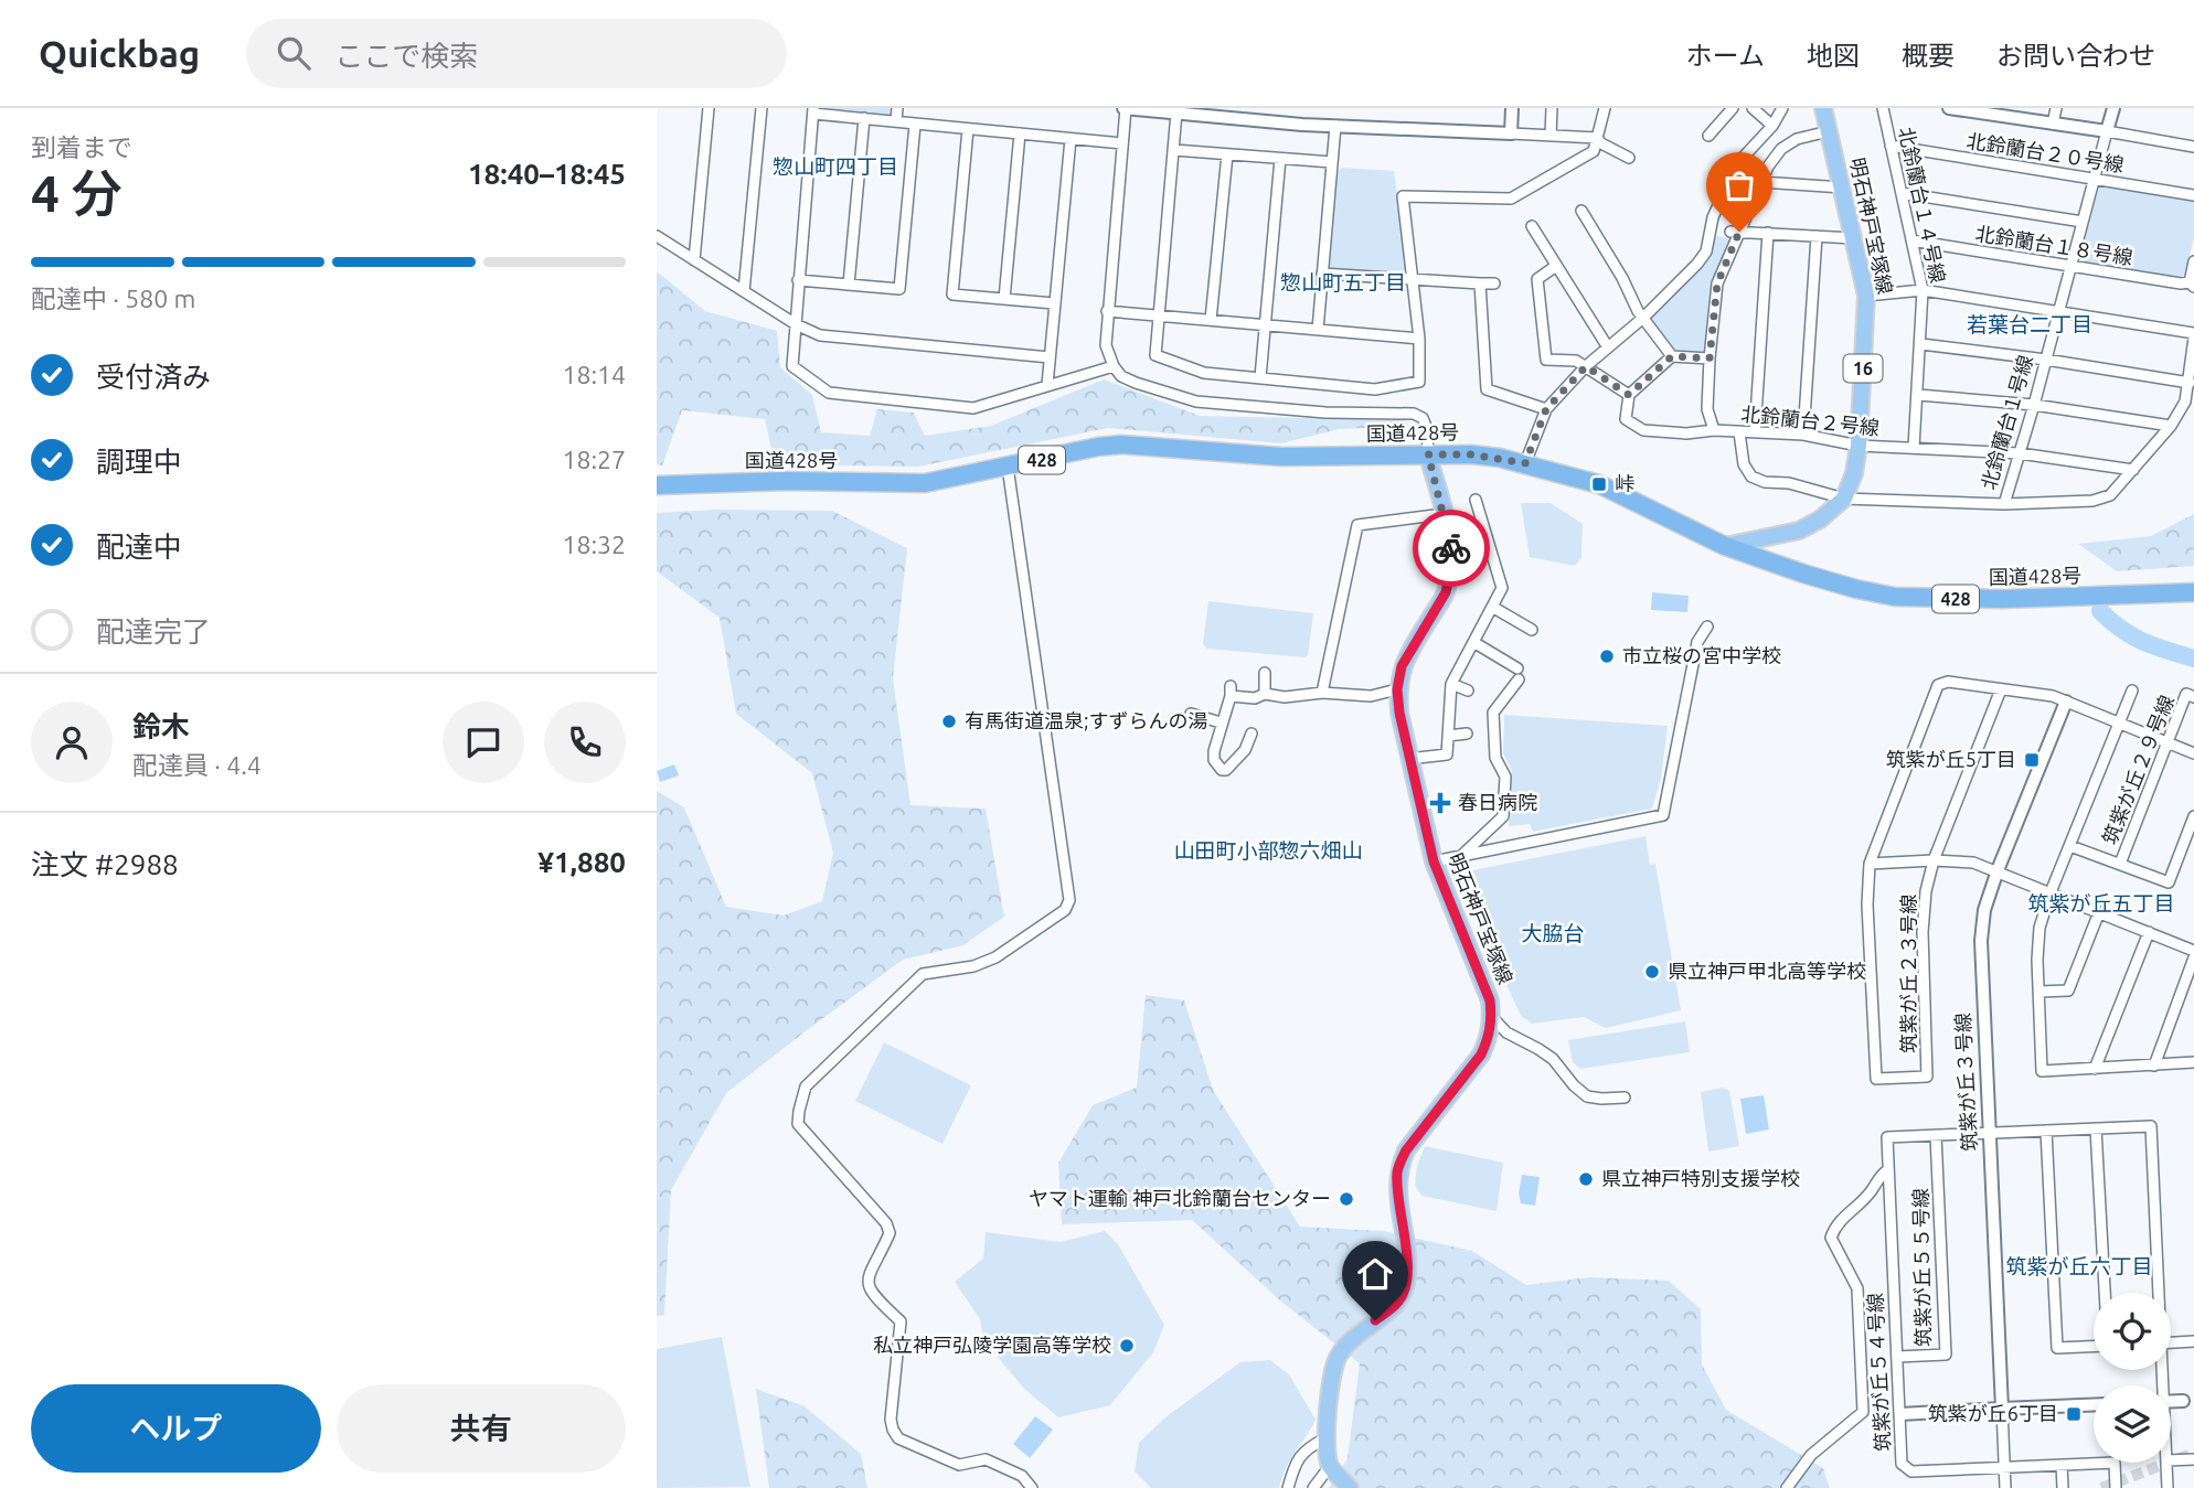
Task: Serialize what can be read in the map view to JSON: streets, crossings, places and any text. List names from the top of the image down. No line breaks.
{"streets":{"highway":["国道428号","428"],"main road":["明石神戸宝塚線","16"],"street":["北鈴蘭台２０号線","北鈴蘭台１４号線","北鈴蘭台１８号線","北鈴蘭台２号線","北鈴蘭台１号線","筑紫が丘２９号線","筑紫が丘２３号線","筑紫が丘３号線","筑紫が丘５５号線","筑紫が丘５４号線"]},"crossings":[["北鈴蘭台２０号線","北鈴蘭台１４号線"],["北鈴蘭台２０号線","北鈴蘭台１号線"],["北鈴蘭台１４号線","北鈴蘭台１８号線"],["北鈴蘭台１４号線","北鈴蘭台２号線"],["明石神戸宝塚線","北鈴蘭台２号線"],["明石神戸宝塚線","北鈴蘭台１号線"],["明石神戸宝塚線","国道428号"],["北鈴蘭台１８号線","北鈴蘭台１号線"],["北鈴蘭台２号線","北鈴蘭台１号線"],["筑紫が丘２９号線","筑紫が丘２３号線"],["筑紫が丘２３号線","筑紫が丘３号線"],["筑紫が丘３号線","筑紫が丘５４号線"],["筑紫が丘５５号線","筑紫が丘５４号線"]],"districts":["惣山町四丁目","惣山町五丁目","若葉台二丁目","山田町小部惣六畑山","筑紫が丘五丁目","大脇台","筑紫が丘六丁目"],"places":{"transit":["峠","筑紫が丘5丁目","筑紫が丘6丁目"],"other":["市立桜の宮中学校","有馬街道温泉;すずらんの湯","県立神戸甲北高等学校","県立神戸特別支援学校","ヤマト運輸 神戸北鈴蘭台センター","私立神戸弘陵学園高等学校"],"health":["春日病院"]},"page":{"header":"Quickbag","search":"ここで検索","nav":["ホーム","地図","概要","お問い合わせ"],"heading":["4 分","到着まで","18:40–18:45"],"panel":["鈴木","配達員 · 4.4","注文 #2988","¥1,880"],"bar":"配達中 · 580 m","list":[["受付済み","18:14"],["調理中","18:27"],["配達中","18:32"],"配達完了"],"buttons":["ヘルプ","共有"]}}
